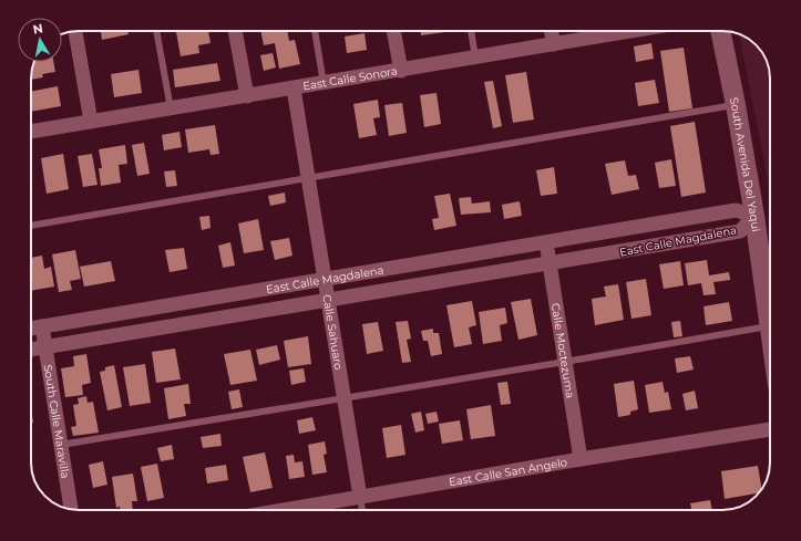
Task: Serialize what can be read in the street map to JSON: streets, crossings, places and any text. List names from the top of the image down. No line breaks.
{"streets":{"street":["East Calle Sonora","South Avenida Del Yaqui","East Calle Magdalena","Calle Sahuaro","Calle Moctezuma","South Calle Maravilla","East Calle San Angelo"]},"crossings":[["East Calle Sonora","Calle Sahuaro"],["South Avenida Del Yaqui","East Calle Magdalena"],["East Calle Magdalena","Calle Sahuaro"],["East Calle Magdalena","Calle Moctezuma"],["East Calle Magdalena","South Calle Maravilla"],["Calle Sahuaro","East Calle San Angelo"],["Calle Moctezuma","East Calle San Angelo"]],"north":"top"}
